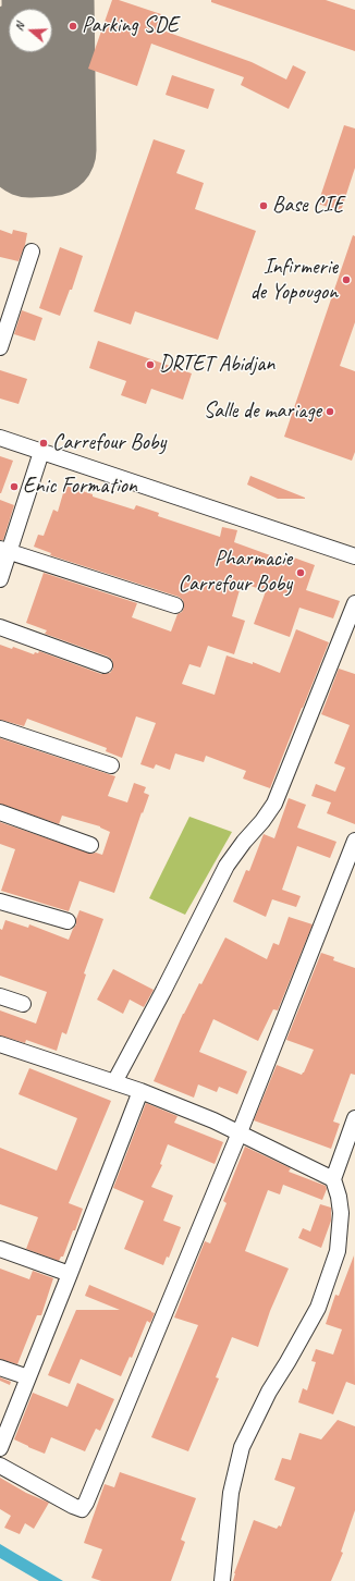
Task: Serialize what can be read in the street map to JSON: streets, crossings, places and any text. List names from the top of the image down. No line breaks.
{"places":["Parking SDE","Base CIE","Infirmerie de Yopougon","DRTET Abidjan","Salle de mariage","Carrefour Boby","Enic Formation","Pharmacie Carrefour Boby"],"north":"left"}
